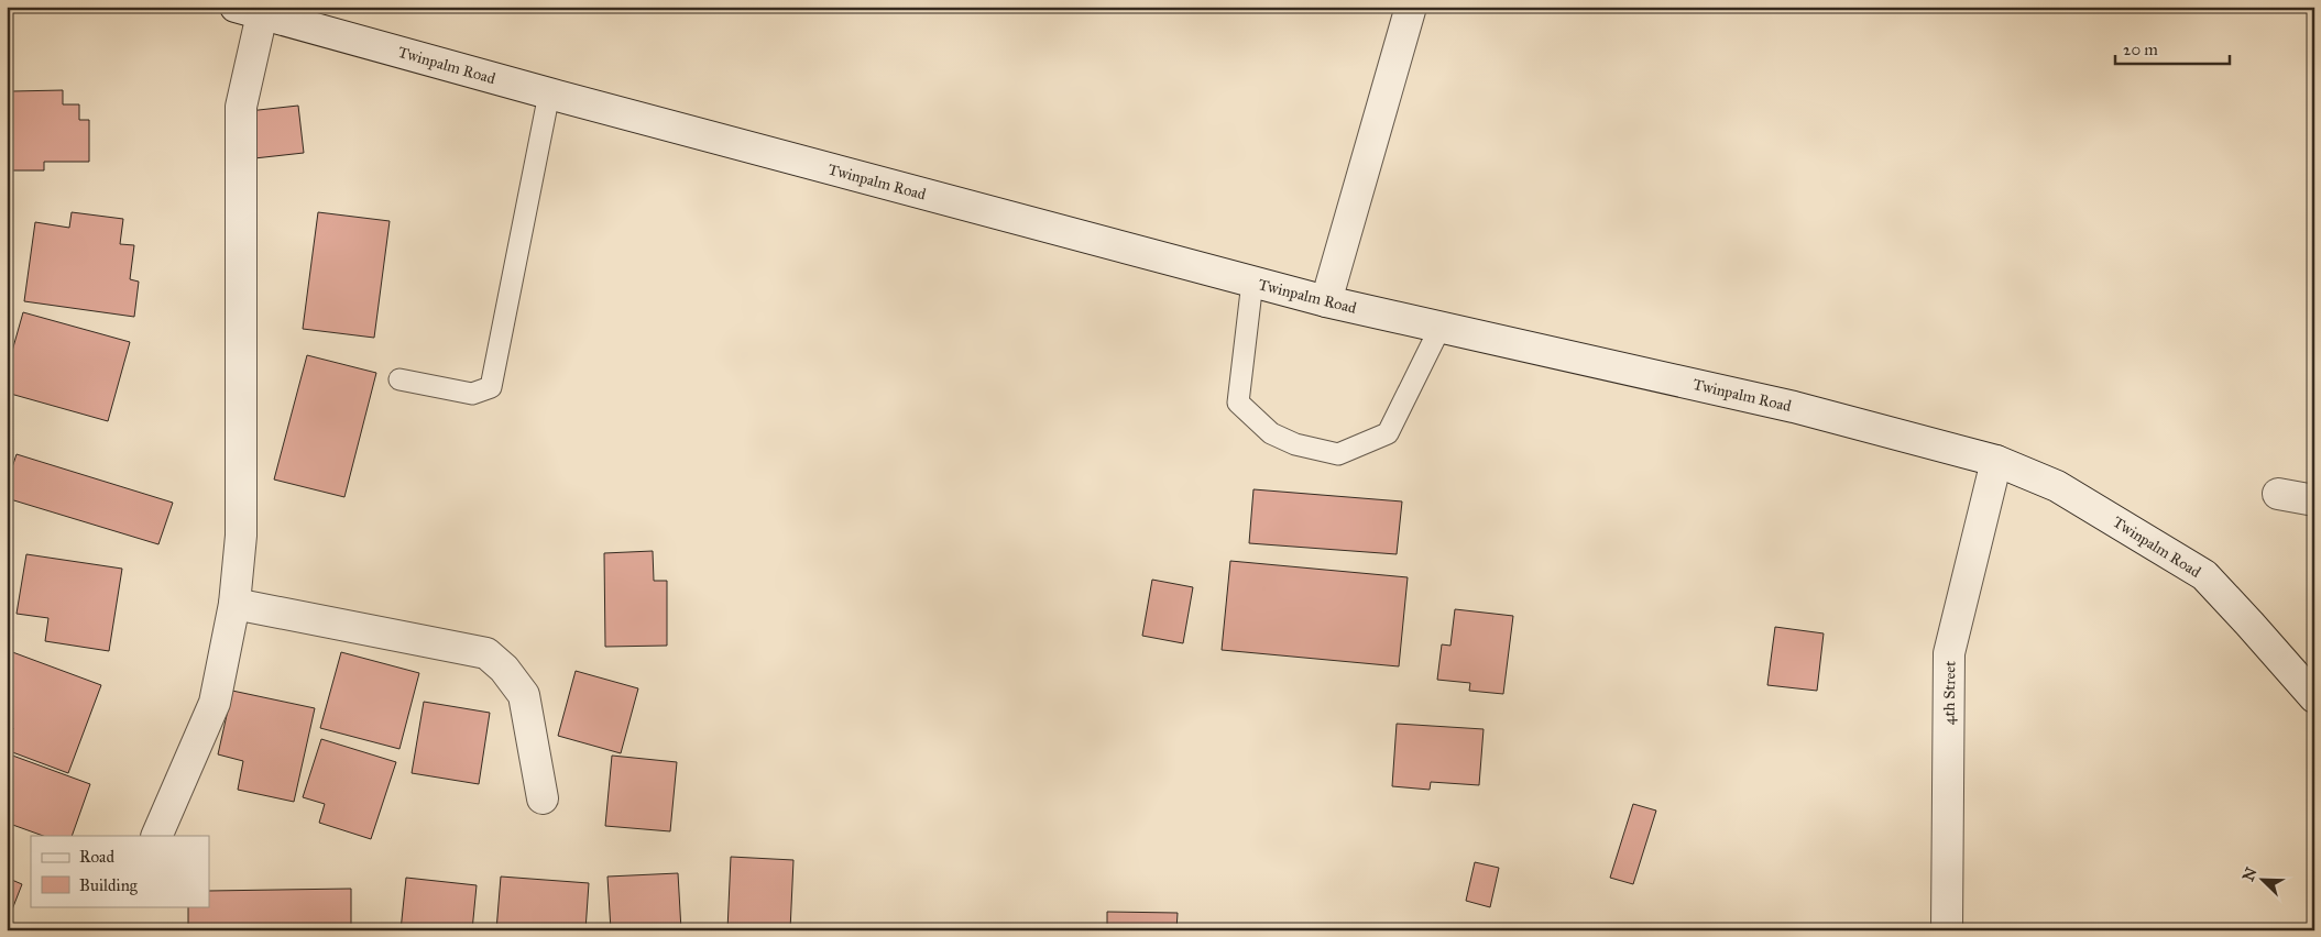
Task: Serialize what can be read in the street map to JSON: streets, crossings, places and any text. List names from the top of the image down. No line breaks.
{"streets":{"main road":["Twinpalm Road","4th Street"]},"crossings":[["Twinpalm Road","4th Street"]],"legend":["Road","Building"],"scale_bar":"20 m","north":"top left"}
